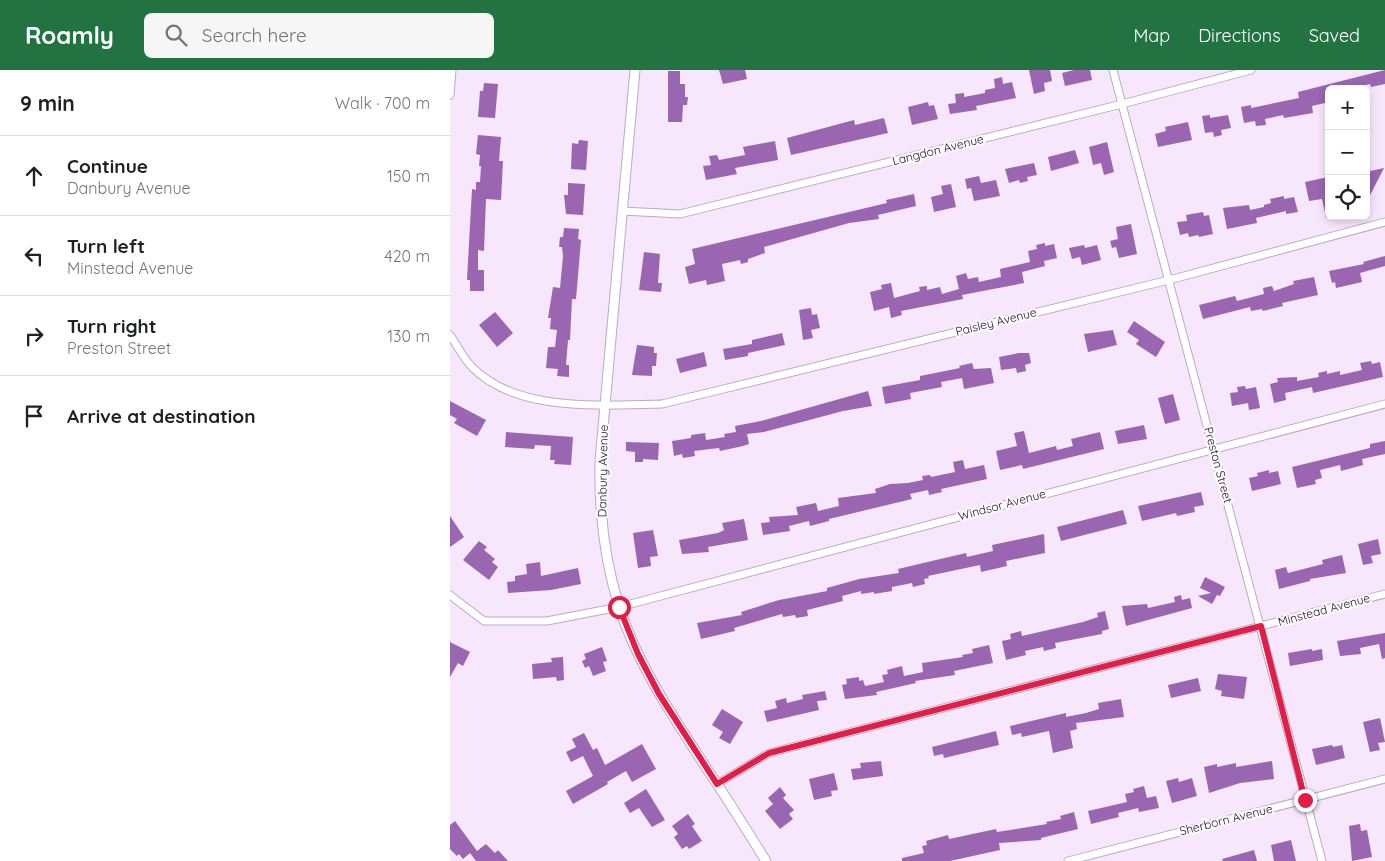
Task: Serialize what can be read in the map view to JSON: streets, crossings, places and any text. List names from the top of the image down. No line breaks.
{"streets":{"street":["Langdon Avenue","Paisley Avenue","Preston Street","Danbury Avenue","Windsor Avenue","Minstead Avenue","Sherborn Avenue"]},"crossings":[["Langdon Avenue","Preston Street"],["Langdon Avenue","Danbury Avenue"],["Paisley Avenue","Preston Street"],["Paisley Avenue","Danbury Avenue"],["Preston Street","Windsor Avenue"],["Preston Street","Minstead Avenue"],["Preston Street","Sherborn Avenue"],["Danbury Avenue","Windsor Avenue"],["Danbury Avenue","Minstead Avenue"]],"page":{"header":"Roamly","search":"Search here","nav":["Map","Directions","Saved"],"heading":["9 min","Walk · 700 m"],"map_buttons":["+","−"],"list":[["Continue","Danbury Avenue","150 m"],["Turn left","Minstead Avenue","420 m"],["Turn right","Preston Street","130 m"],"Arrive at destination"]}}
